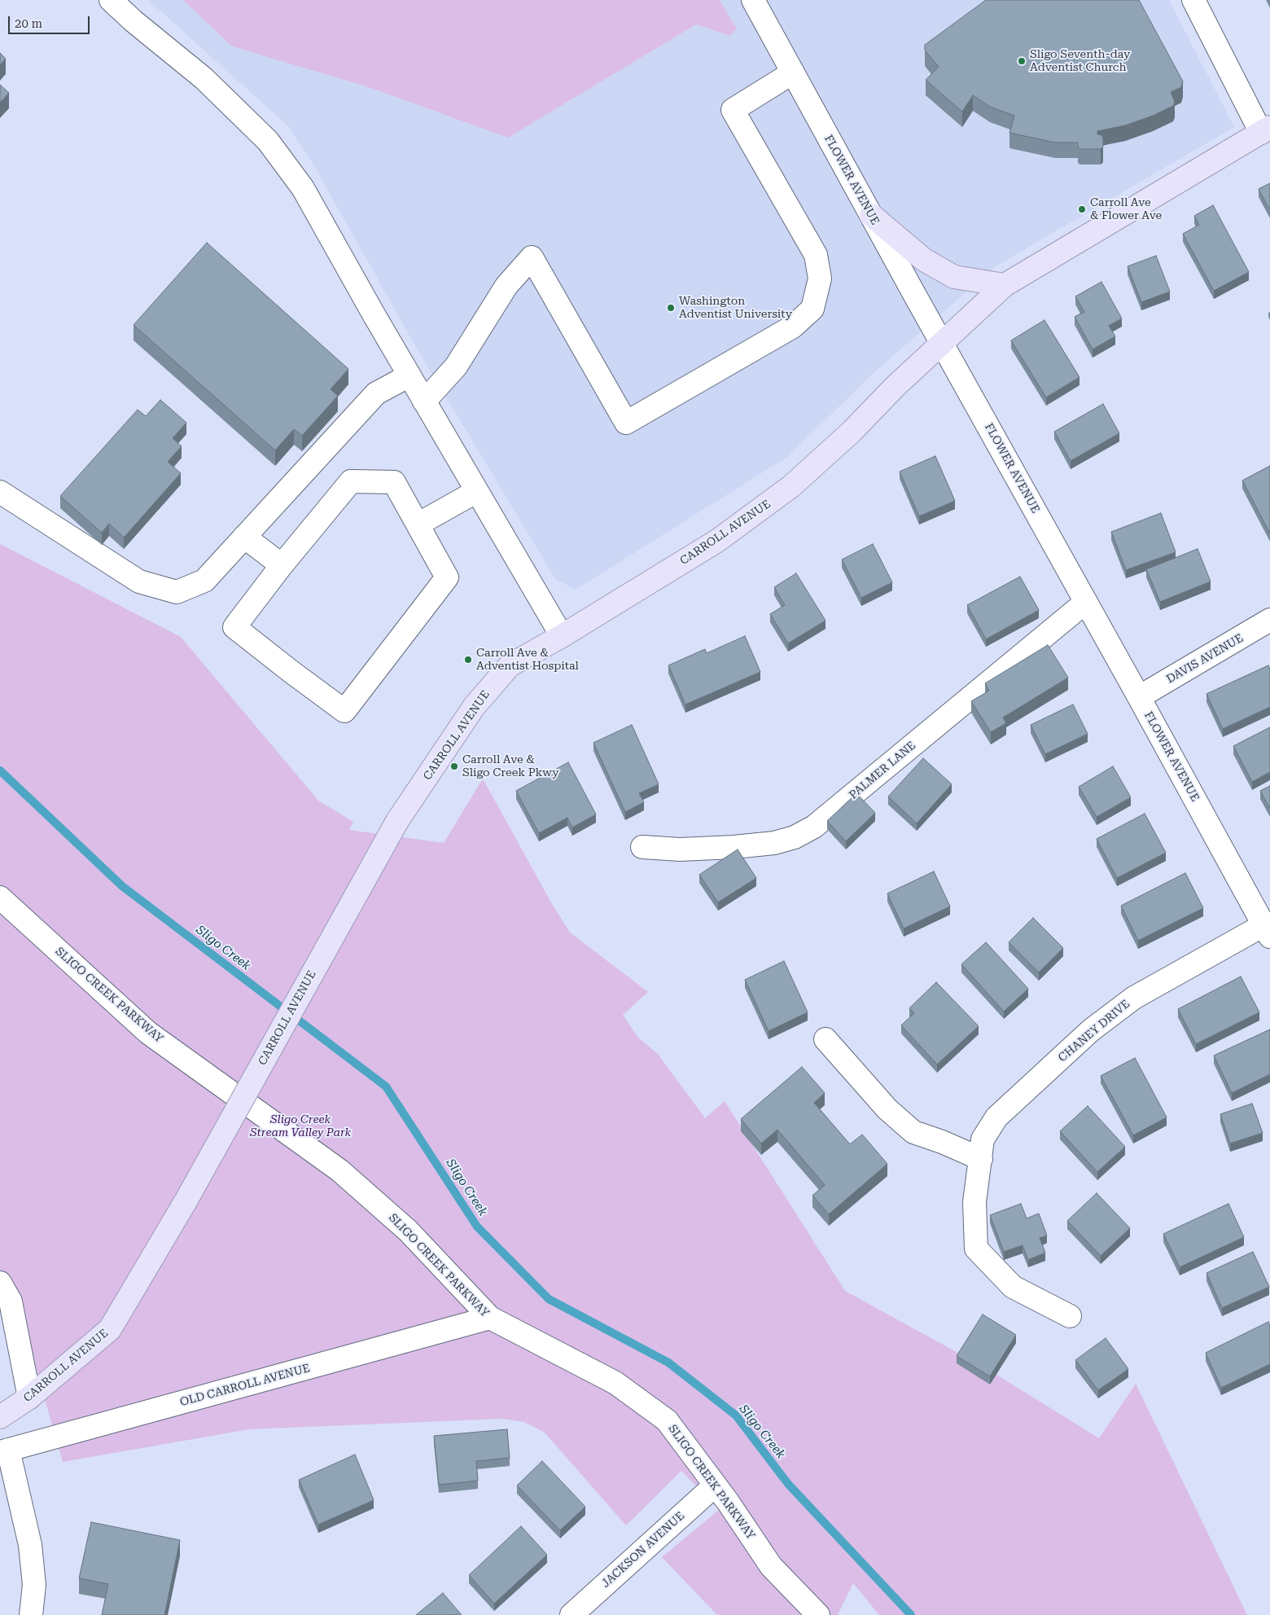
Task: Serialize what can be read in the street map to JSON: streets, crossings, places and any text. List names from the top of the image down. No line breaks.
{"streets":{"main road":["CARROLL AVENUE"],"street":["FLOWER AVENUE","DAVIS AVENUE","PALMER LANE","SLIGO CREEK PARKWAY","CHANEY DRIVE","OLD CARROLL AVENUE","JACKSON AVENUE"]},"crossings":[["FLOWER AVENUE","CARROLL AVENUE"],["FLOWER AVENUE","DAVIS AVENUE"],["FLOWER AVENUE","PALMER LANE"],["FLOWER AVENUE","CHANEY DRIVE"],["SLIGO CREEK PARKWAY","OLD CARROLL AVENUE"],["SLIGO CREEK PARKWAY","JACKSON AVENUE"]],"water":["Sligo Creek"],"parks":["Sligo Creek Stream Valley Park"],"places":["Sligo Seventh-day Adventist Church","Carroll Ave & Flower Ave","Washington Adventist University","Carroll Ave & Adventist Hospital","Carroll Ave & Sligo Creek Pkwy"],"scale_bar":"20 m"}
